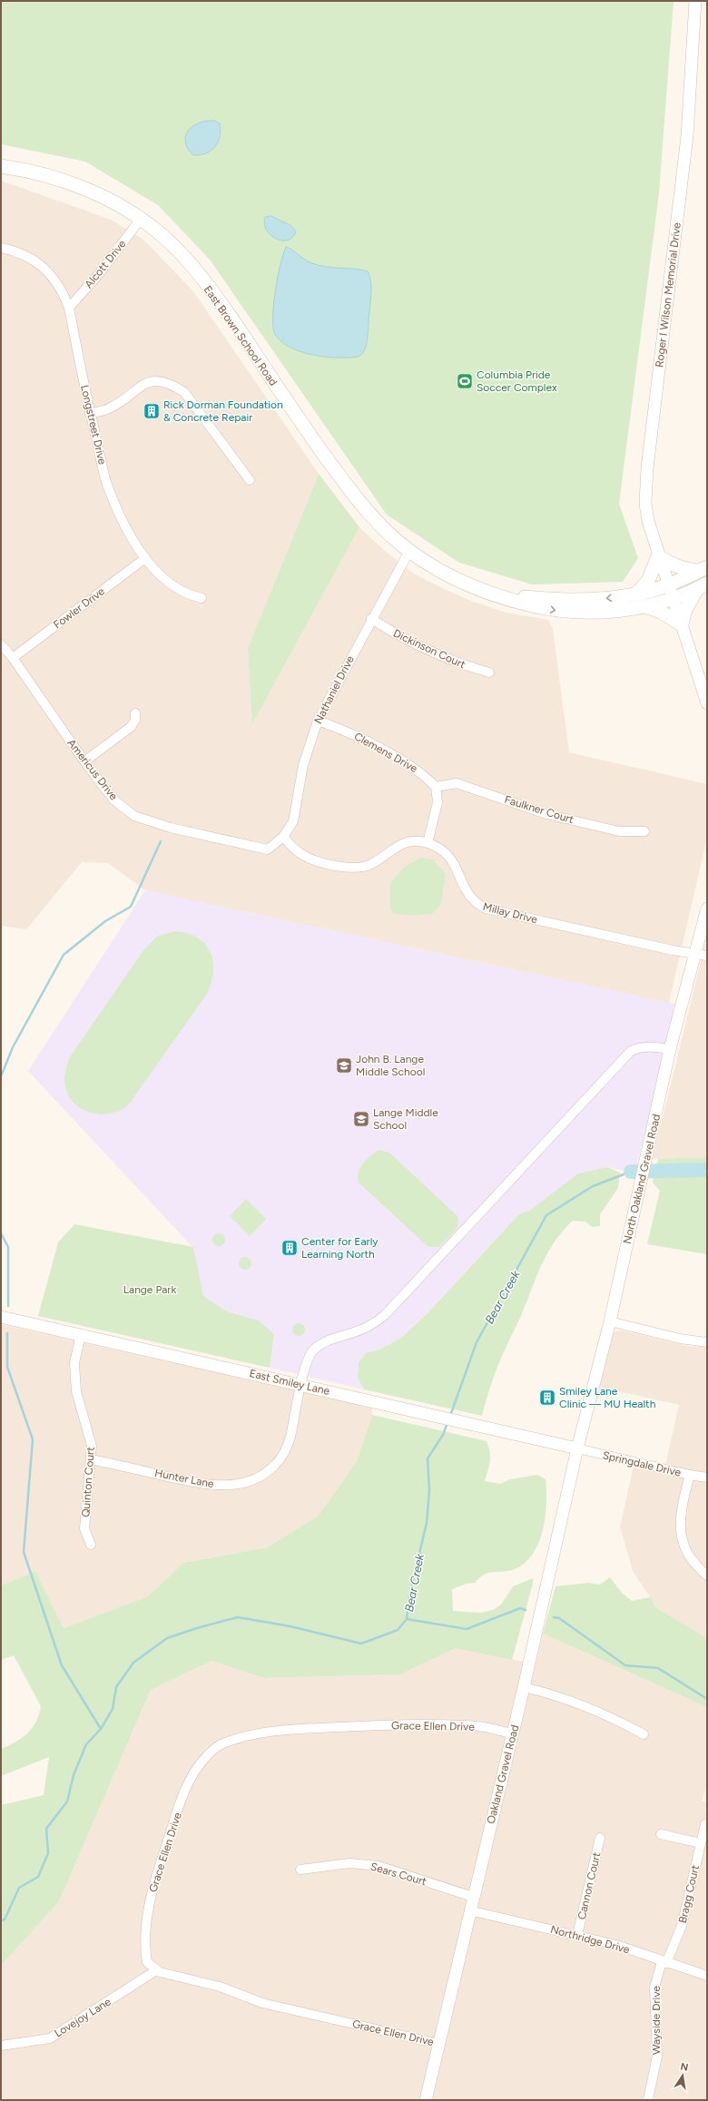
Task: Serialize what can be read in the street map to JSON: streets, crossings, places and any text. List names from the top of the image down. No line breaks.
{"streets":{"main road":["East Brown School Road"],"street":["Alcott Drive","Roger I Wilson Memorial Drive","Longstreet Drive","Fowler Drive","Dickinson Court","Nathaniel Drive","Clemens Drive","Americus Drive","Faulkner Court","Millay Drive","North Oakland Gravel Road","East Smiley Lane","Springdale Drive","Hunter Lane","Quinton Court","Grace Ellen Drive","Oakland Gravel Road","Sears Court","Cannon Court","Bragg Court","Northridge Drive","Lovejoy Lane","Wayside Drive"]},"crossings":[["Alcott Drive","East Brown School Road"],["Alcott Drive","Longstreet Drive"],["Roger I Wilson Memorial Drive","East Brown School Road"],["East Brown School Road","Nathaniel Drive"],["Longstreet Drive","Fowler Drive"],["Fowler Drive","Americus Drive"],["Dickinson Court","Nathaniel Drive"],["Nathaniel Drive","Clemens Drive"],["Nathaniel Drive","Americus Drive"],["Nathaniel Drive","Millay Drive"],["Clemens Drive","Faulkner Court"],["Americus Drive","Millay Drive"],["Millay Drive","North Oakland Gravel Road"],["North Oakland Gravel Road","East Smiley Lane"],["North Oakland Gravel Road","Springdale Drive"],["North Oakland Gravel Road","Hunter Lane"],["North Oakland Gravel Road","Oakland Gravel Road"],["East Smiley Lane","Springdale Drive"],["East Smiley Lane","Hunter Lane"],["East Smiley Lane","Quinton Court"],["East Smiley Lane","Oakland Gravel Road"],["Springdale Drive","Oakland Gravel Road"],["Hunter Lane","Quinton Court"],["Grace Ellen Drive","Oakland Gravel Road"],["Grace Ellen Drive","Lovejoy Lane"],["Oakland Gravel Road","Sears Court"],["Oakland Gravel Road","Northridge Drive"],["Cannon Court","Northridge Drive"],["Bragg Court","Northridge Drive"],["Bragg Court","Wayside Drive"],["Northridge Drive","Wayside Drive"]],"water":["Bear Creek"],"parks":["Lange Park"],"places":{"sports":["Columbia Pride Soccer Complex"],"building":["Rick Dorman Foundation & Concrete Repair","Center for Early Learning North","Smiley Lane Clinic — MU Health"],"school or university":["John B. Lange Middle School","Lange Middle School"]},"north":"top"}
